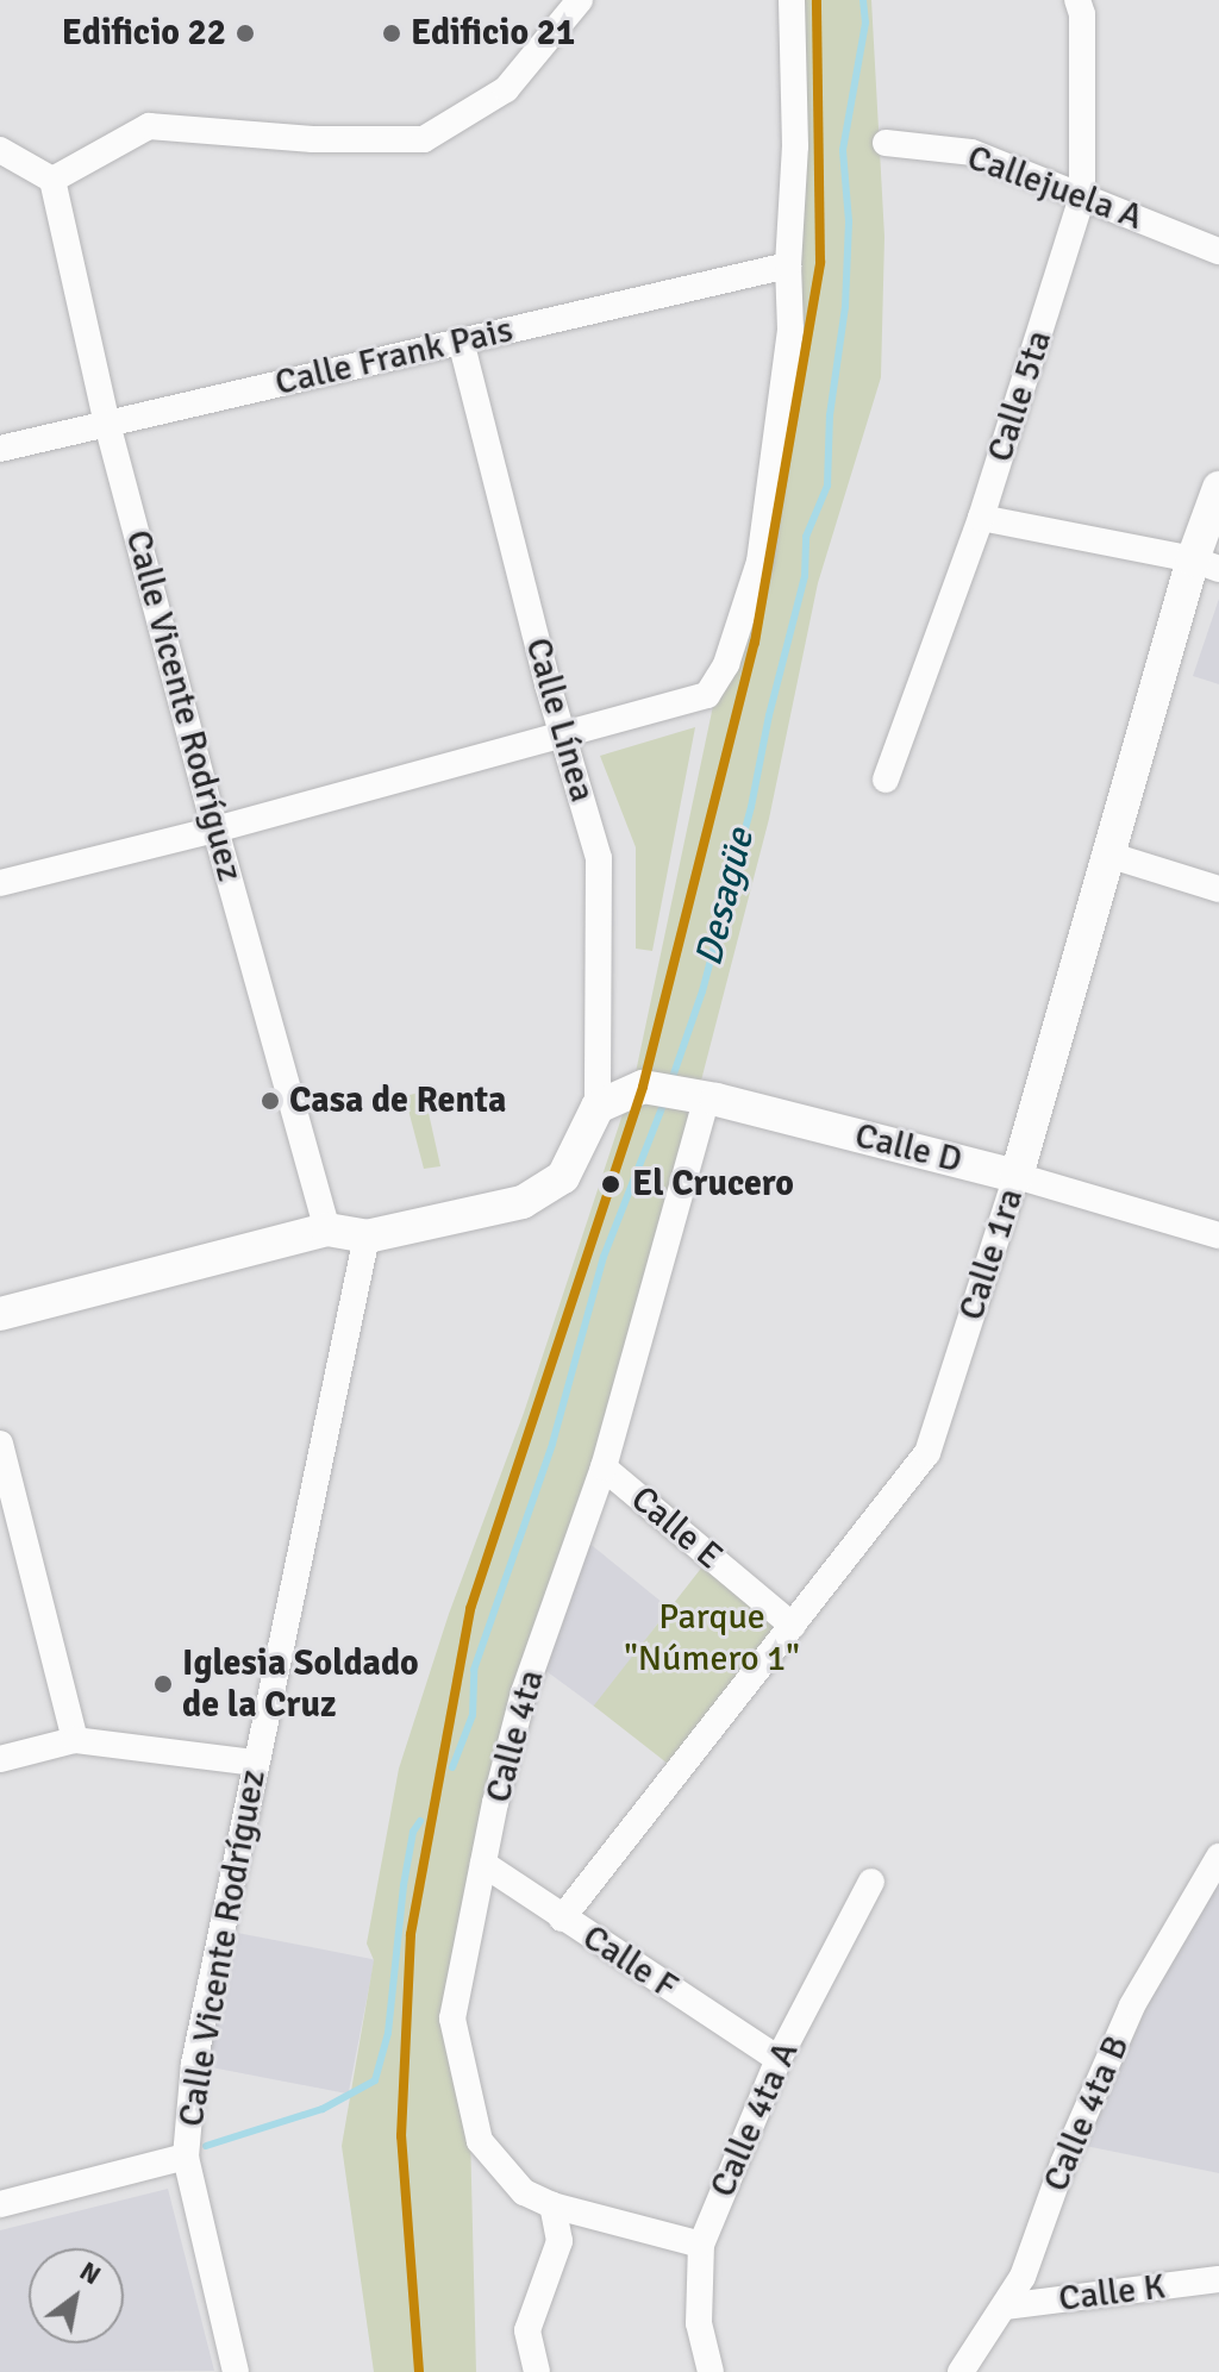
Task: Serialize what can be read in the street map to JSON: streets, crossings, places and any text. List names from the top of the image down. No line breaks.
{"streets":{"street":["Callejuela A","Calle Frank Pais","Calle 5ta","Calle Vicente Rodríguez","Calle Línea","Calle D","Calle 1ra","Calle E","Calle 4ta","Calle F","Calle 4ta B","Calle 4ta A","Calle K"]},"crossings":[["Callejuela A","Calle 5ta"],["Calle Frank Pais","Calle Vicente Rodríguez"],["Calle Frank Pais","Calle Línea"],["Calle Línea","Calle D"],["Calle D","Calle 1ra"],["Calle D","Calle 4ta"],["Calle 1ra","Calle E"],["Calle 1ra","Calle F"],["Calle E","Calle 4ta"],["Calle 4ta","Calle F"],["Calle 4ta","Calle 4ta A"],["Calle F","Calle 4ta A"],["Calle 4ta B","Calle K"]],"water":["Desagüe"],"parks":["Parque \"Número 1\""],"places":["Edificio 22","Edificio 21","Casa de Renta","El Crucero","Iglesia Soldado de la Cruz"],"north":"top right"}
